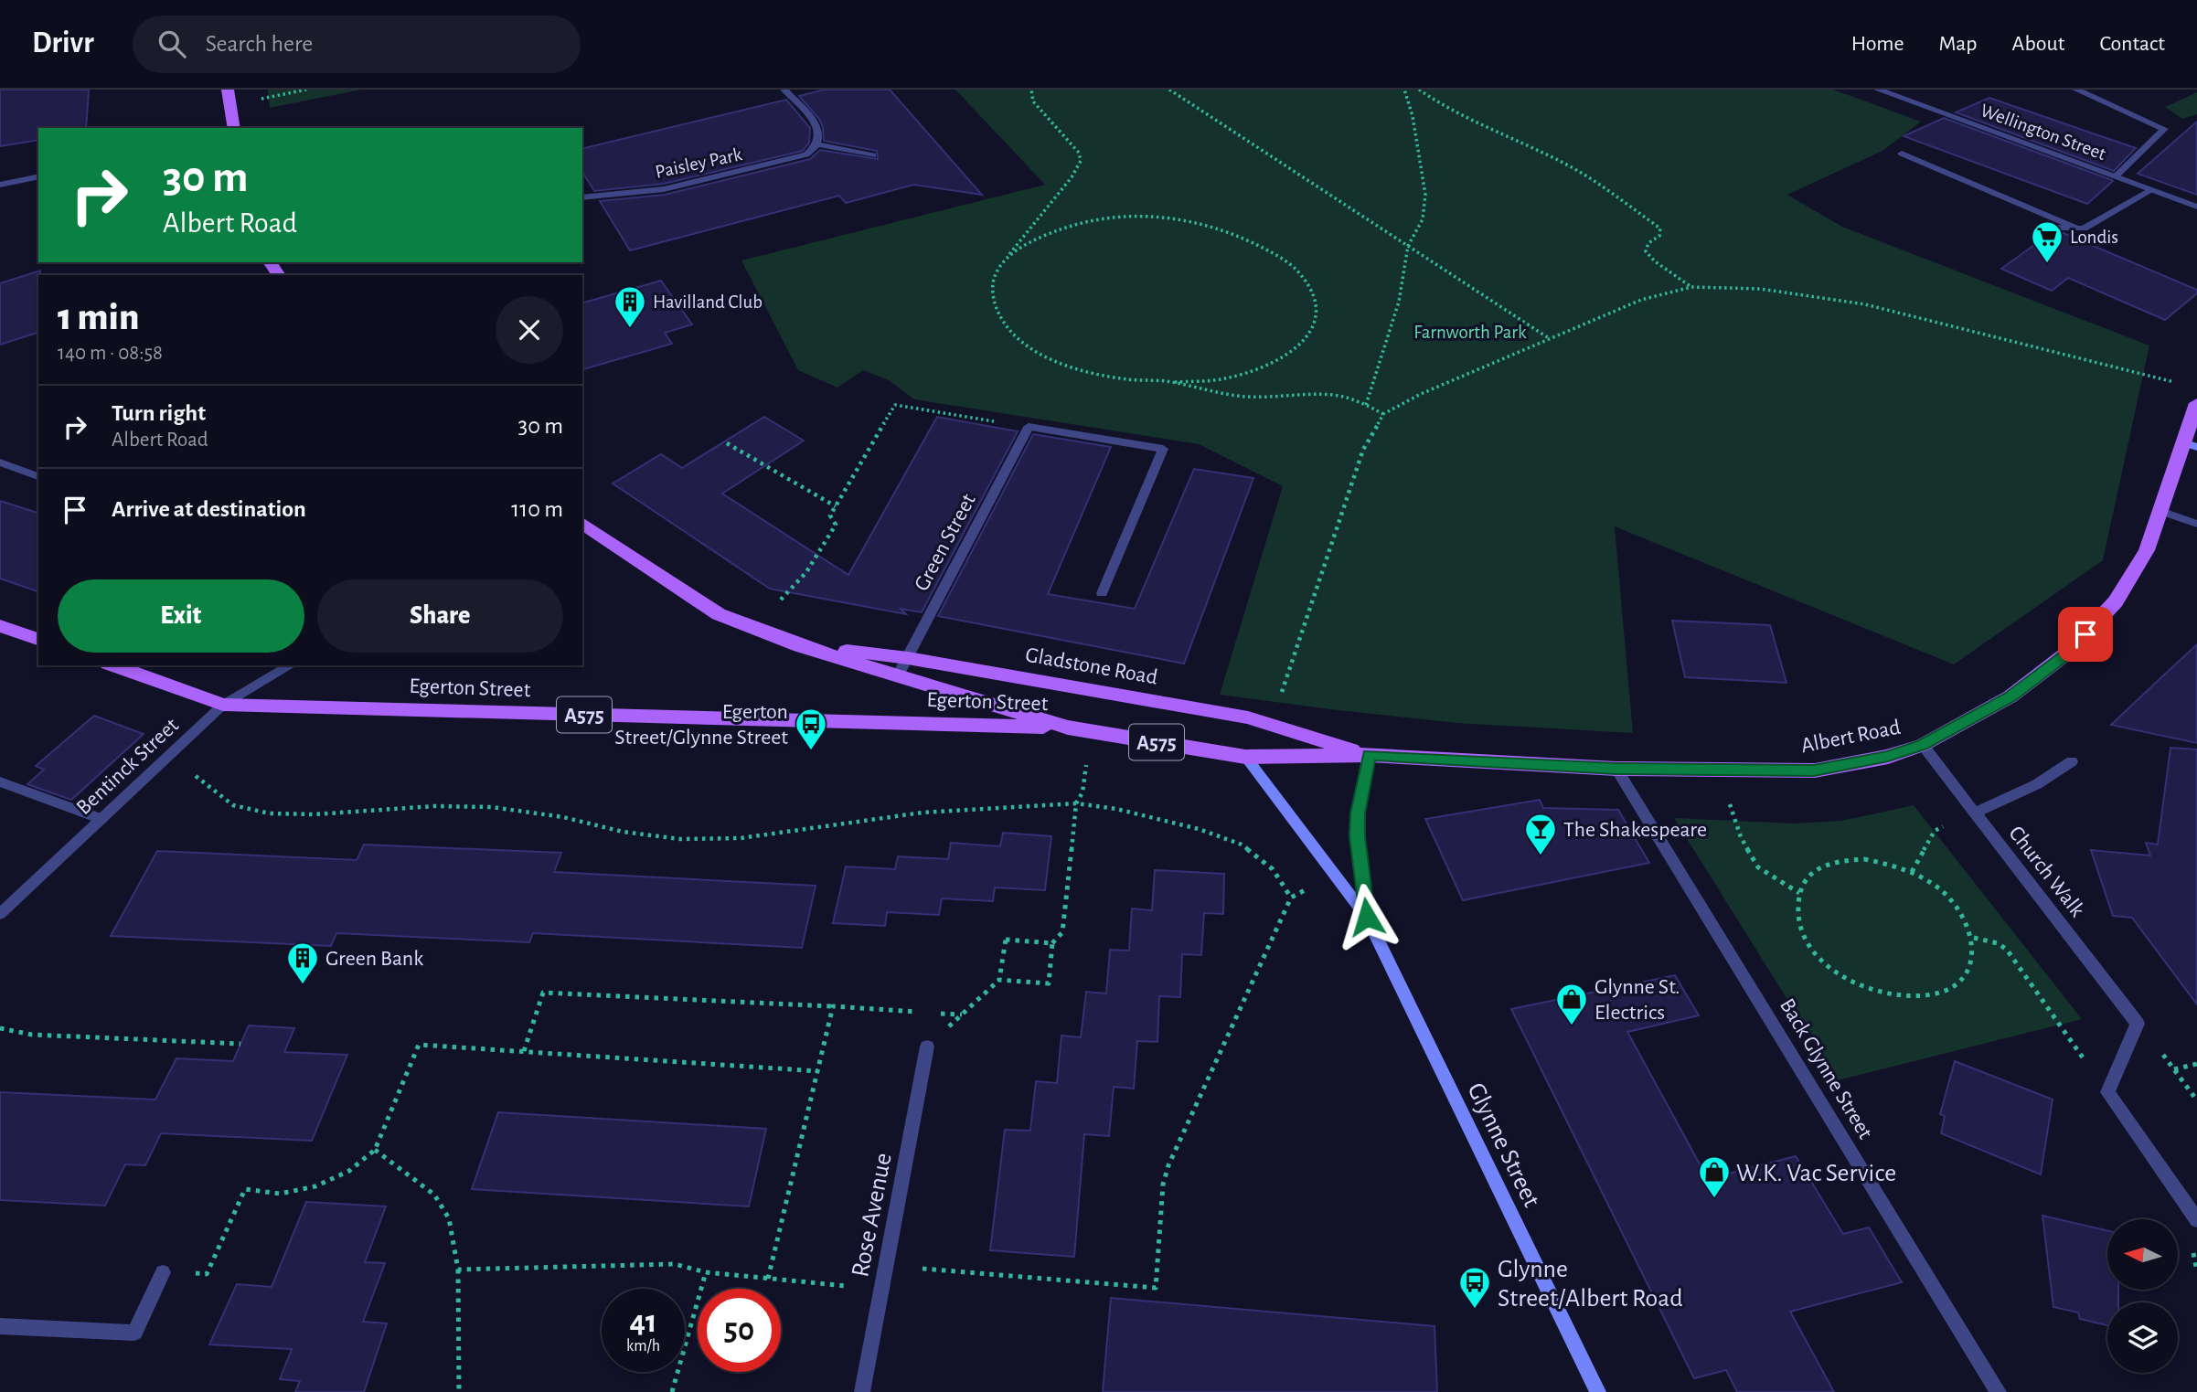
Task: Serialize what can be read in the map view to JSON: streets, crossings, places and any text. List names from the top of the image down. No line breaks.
{"streets":{"main road":["Gladstone Road","Egerton Street","A575","Albert Road","Glynne Street"],"street":["Wellington Street","Paisley Park","Green Street","Bentinck Street","Church Walk","Back Glynne Street","Rose Avenue"]},"crossings":[["Green Street","Gladstone Road"],["Gladstone Road","Egerton Street"],["Gladstone Road","A575"],["Gladstone Road","Albert Road"],["Gladstone Road","Glynne Street"],["Egerton Street","A575"],["Egerton Street","Bentinck Street"],["A575","Albert Road"],["A575","Glynne Street"],["Albert Road","Church Walk"],["Albert Road","Back Glynne Street"],["Albert Road","Glynne Street"]],"parks":["Farnworth Park"],"places":{"supermarket":["Londis"],"building":["Havilland Club","Green Bank"],"bus stop":["Egerton Street/Glynne Street","Glynne Street/Albert Road"],"bar":["The Shakespeare"],"shop":["Glynne St. Electrics","W.K. Vac Service"]},"north":"left","page":{"header":"Drivr","search":"Search here","nav":["Home","Map","About","Contact"],"turn":["30 m","Albert Road"],"heading":["1 min","140 m · 08:58"],"list":[{"name":"Turn right","note":"Albert Road","value":"30 m"},{"name":"Arrive at destination","value":"110 m"}],"buttons":["Exit","Share"],"speed":"41 km/h","limit":"50"}}
